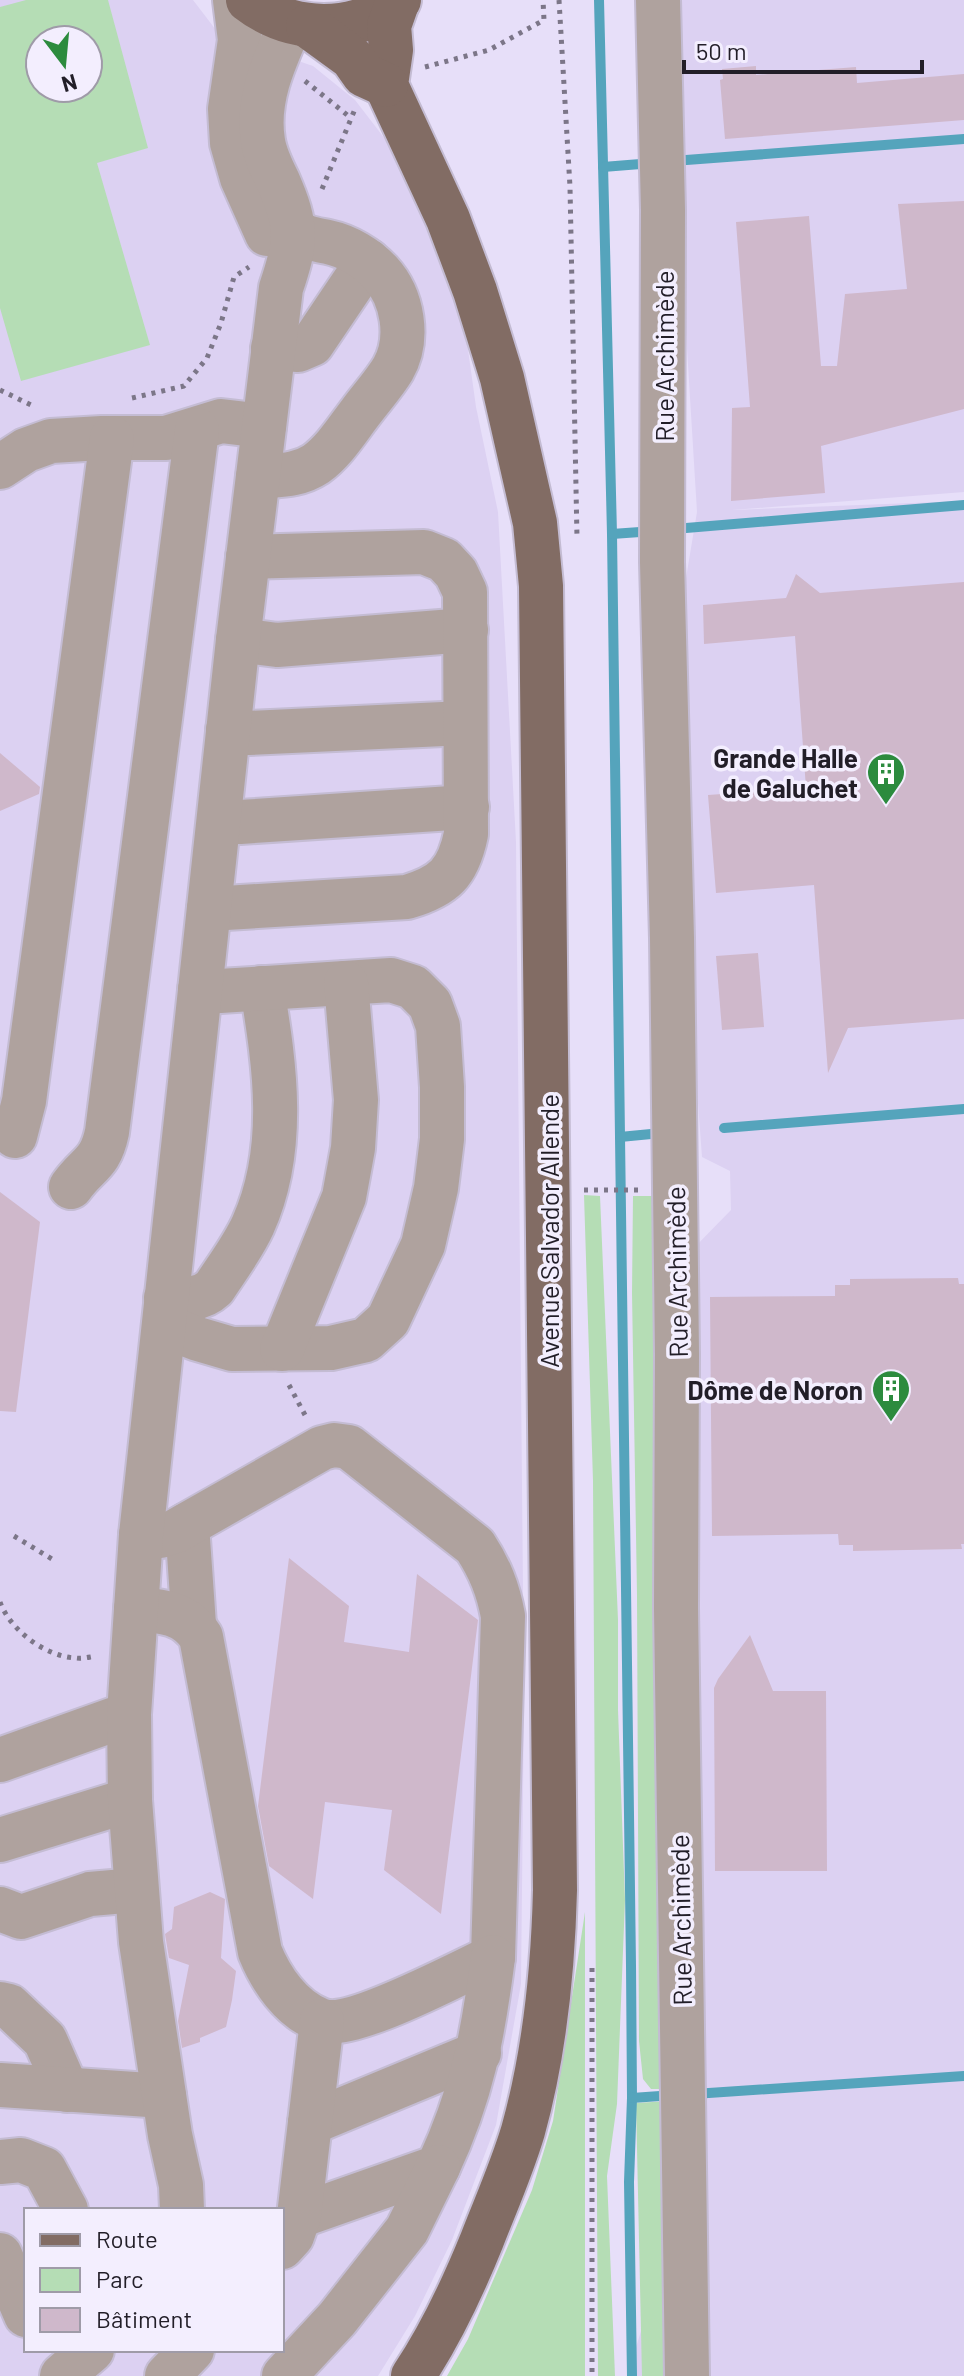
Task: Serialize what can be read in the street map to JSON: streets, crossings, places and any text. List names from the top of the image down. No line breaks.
{"streets":{"main road":["Avenue Salvador Allende"],"street":["Rue Archimède"]},"places":{"building":["Grande Halle de Galuchet","Dôme de Noron"]},"legend":["Route","Parc","Bâtiment"],"scale_bar":"50 m","north":"bottom"}
